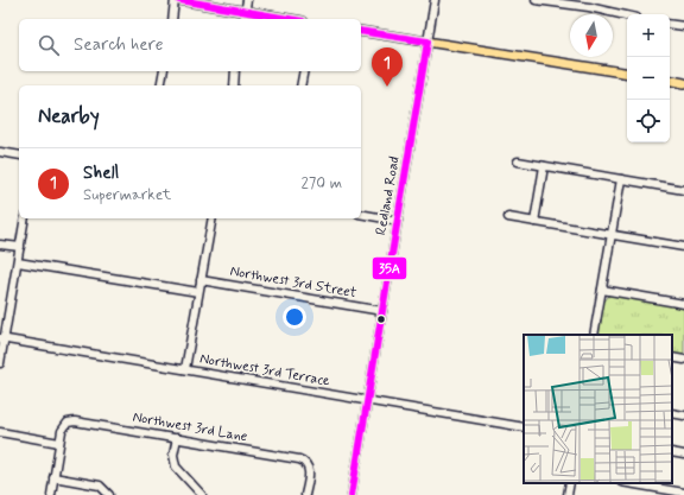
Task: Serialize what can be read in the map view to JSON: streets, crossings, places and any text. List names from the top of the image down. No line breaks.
{"streets":{"street":["Redland Road","Northwest 3rd Street","Northwest 3rd Terrace","Northwest 3rd Lane"]},"crossings":[["Redland Road","Northwest 3rd Street"],["Redland Road","Northwest 3rd Terrace"]],"lines":["transit line 35A"],"north":"bottom","page":{"map_buttons":["+","−"],"search":"Search here","pins":"1","heading":"Nearby","list":[{"mark":"1","name":"Shell","note":"Supermarket","value":"270 m"}]}}
